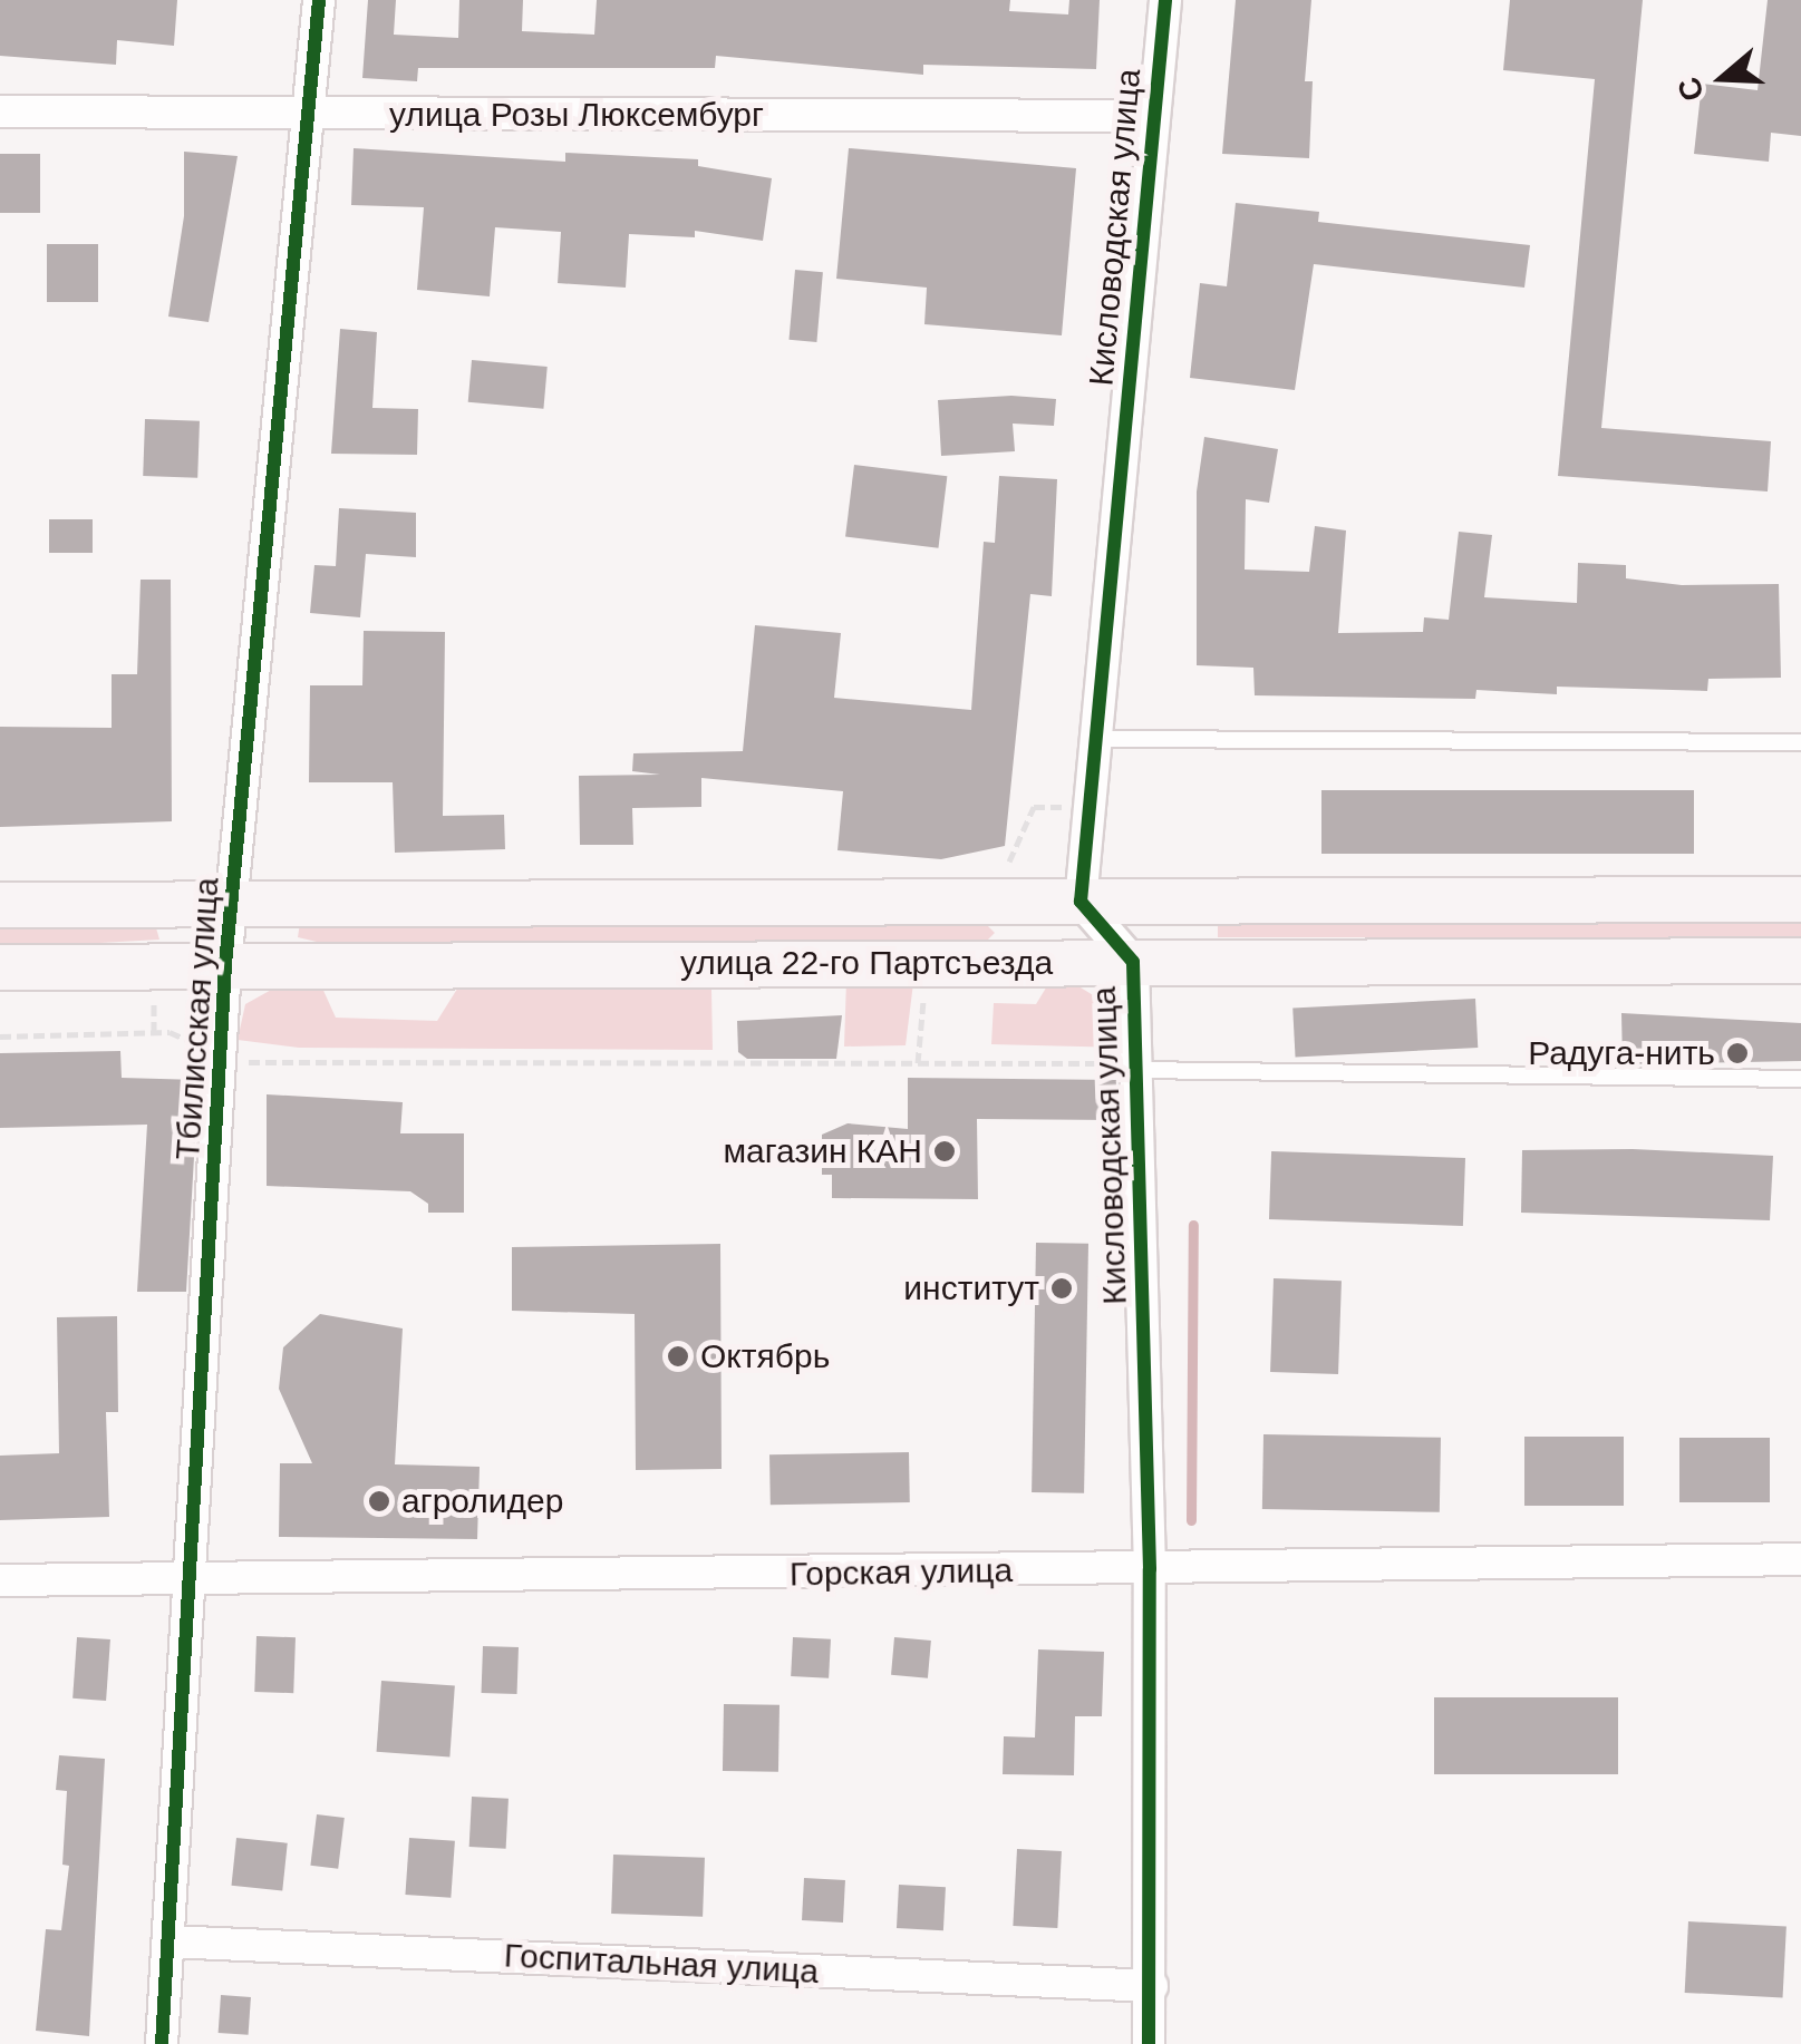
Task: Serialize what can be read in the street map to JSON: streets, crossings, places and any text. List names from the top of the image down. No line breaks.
{"streets":{"main road":["улица 22-го Партсъезда"],"street":["улица Розы Люксембург","Кисловодская улица","Тбилисская улица","Горская улица","Госпитальная улица"]},"crossings":[["улица Розы Люксембург","Кисловодская улица"],["улица Розы Люксембург","Тбилисская улица"],["Кисловодская улица","улица 22-го Партсъезда"],["Кисловодская улица","Горская улица"],["Кисловодская улица","Госпитальная улица"],["улица 22-го Партсъезда","Тбилисская улица"],["Тбилисская улица","Горская улица"],["Тбилисская улица","Госпитальная улица"]],"places":["Радуга-нить","магазин КАН","институт","Октябрь","агролидер"],"north":"left"}
